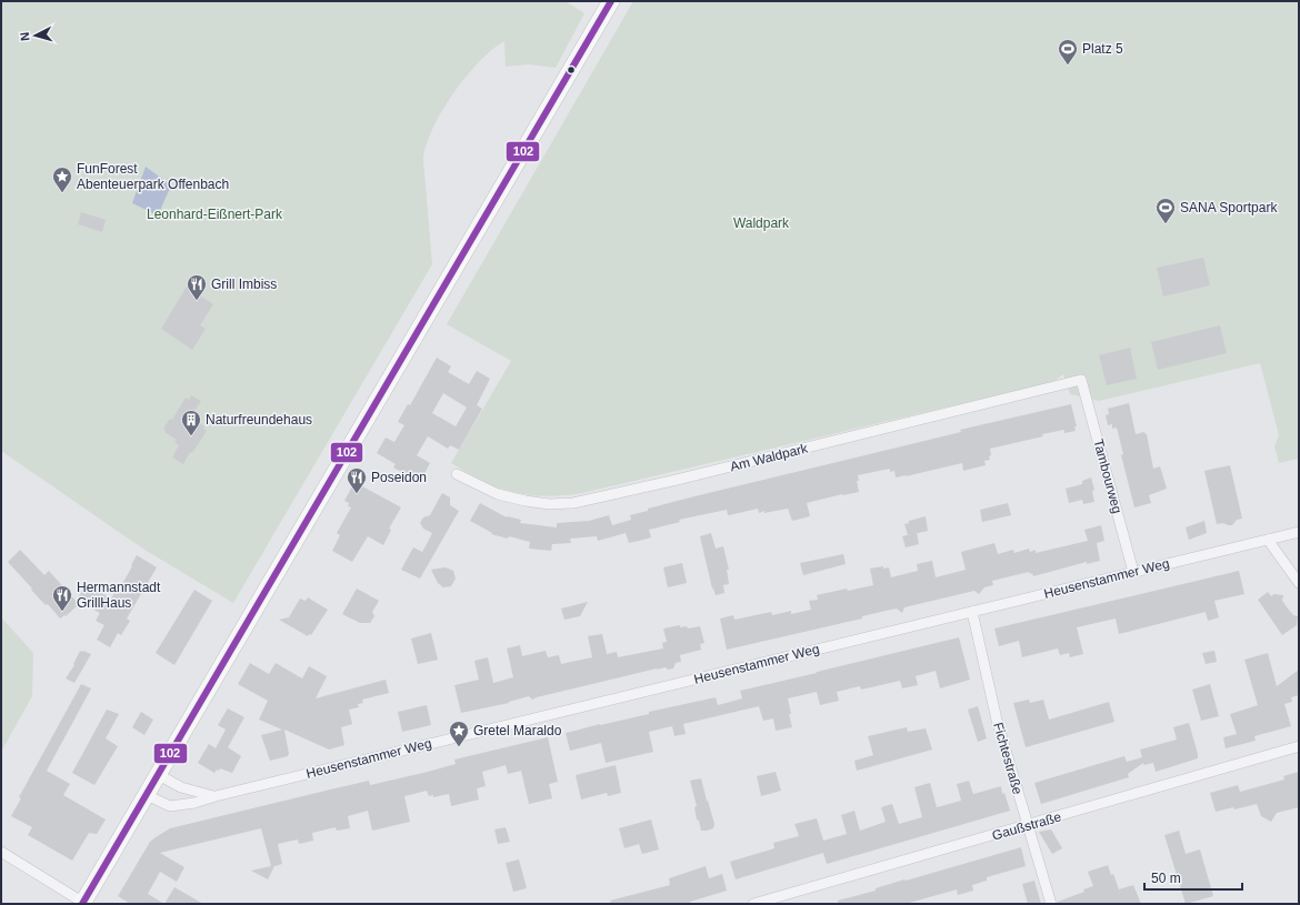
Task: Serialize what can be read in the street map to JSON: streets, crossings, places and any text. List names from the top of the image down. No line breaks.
{"streets":{"street":["Am Waldpark","Tambourweg","Heusenstammer Weg","Fichtestraße","Gaußstraße"]},"crossings":[["Am Waldpark","Tambourweg"],["Tambourweg","Heusenstammer Weg"],["Heusenstammer Weg","Fichtestraße"],["Fichtestraße","Gaußstraße"]],"parks":["Leonhard-Eißnert-Park","Waldpark"],"places":{"sports":["Platz 5","SANA Sportpark"],"place":["FunForest Abenteuerpark Offenbach","Gretel Maraldo"],"restaurant":["Grill Imbiss","Poseidon","Hermannstadt GrillHaus"],"building":["Naturfreundehaus"]},"lines":["transit line 102"],"scale_bar":"50 m","north":"left"}
